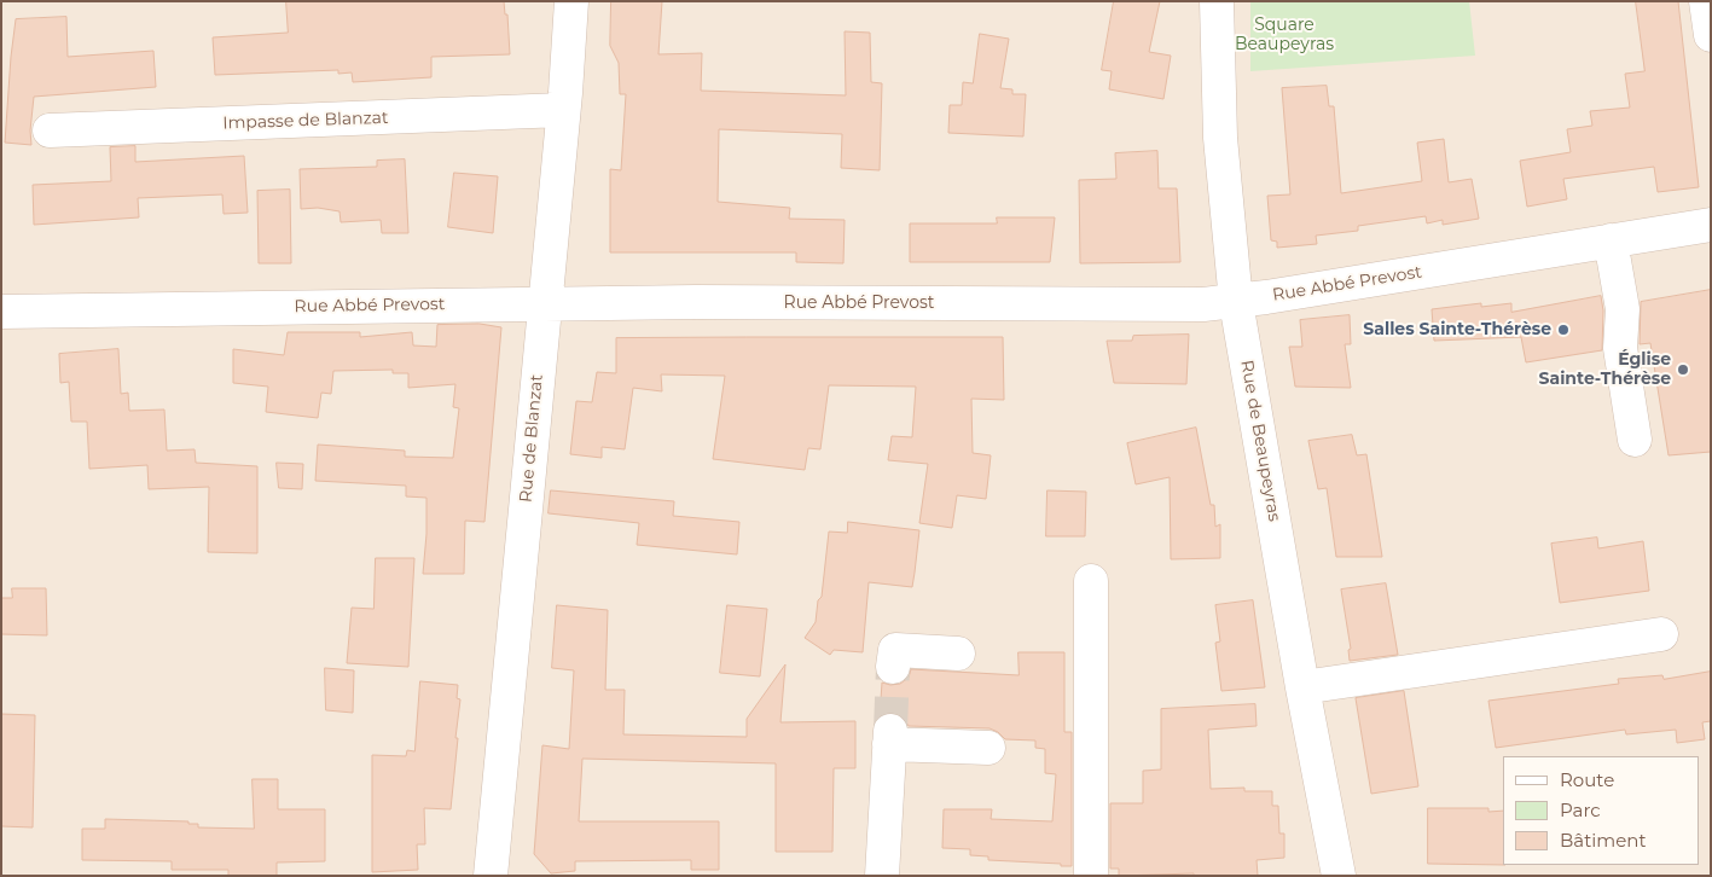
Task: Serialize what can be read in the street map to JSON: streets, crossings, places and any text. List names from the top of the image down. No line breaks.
{"streets":{"street":["Impasse de Blanzat","Rue Abbé Prevost","Rue de Blanzat","Rue de Beaupeyras"]},"crossings":[["Impasse de Blanzat","Rue de Blanzat"],["Rue Abbé Prevost","Rue de Blanzat"],["Rue Abbé Prevost","Rue de Beaupeyras"]],"parks":["Square Beaupeyras"],"places":["Salles Sainte-Thérèse","Église Sainte-Thérèse"],"legend":["Route","Parc","Bâtiment"]}
